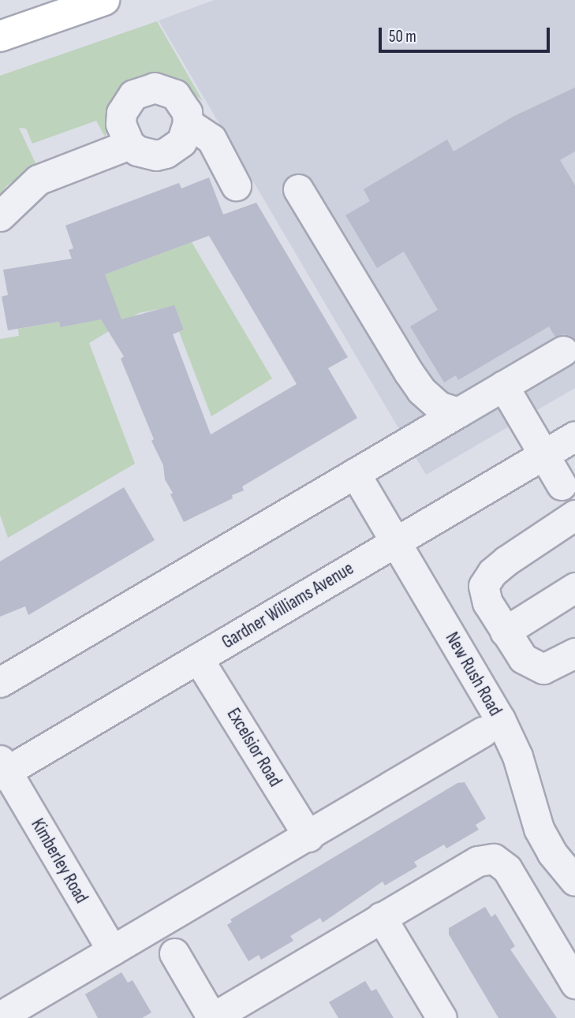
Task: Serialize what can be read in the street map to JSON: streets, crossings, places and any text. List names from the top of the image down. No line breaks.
{"streets":{"street":["Gardner Williams Avenue","New Rush Road","Excelsior Road","Kimberley Road"]},"crossings":[["Gardner Williams Avenue","New Rush Road"],["Gardner Williams Avenue","Excelsior Road"],["Gardner Williams Avenue","Kimberley Road"]],"scale_bar":"50 m"}
